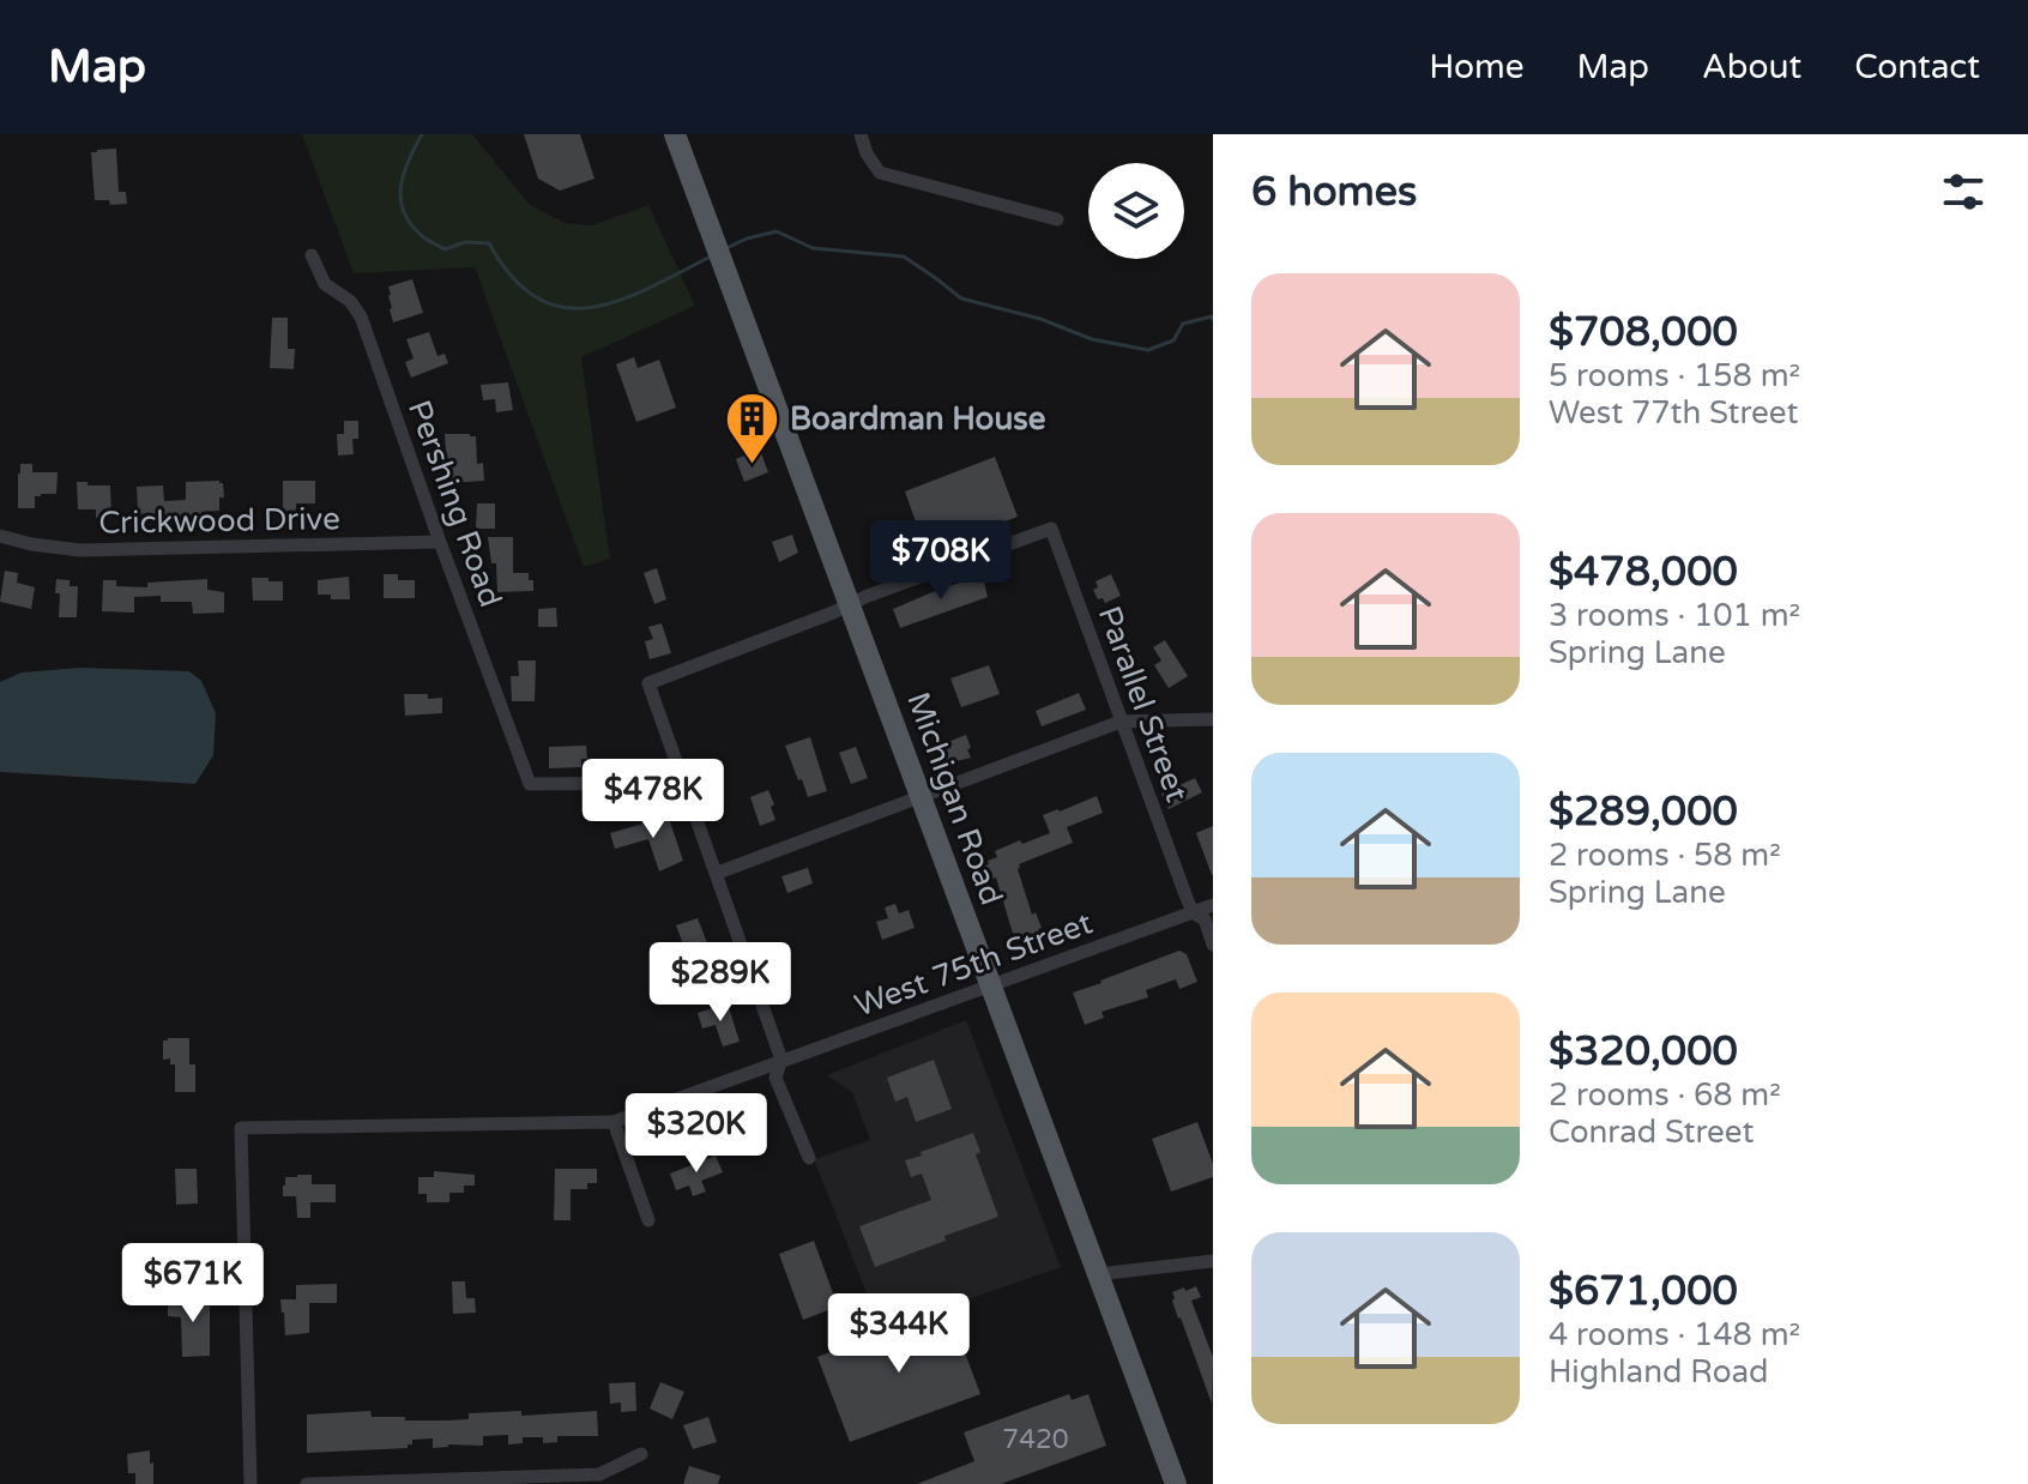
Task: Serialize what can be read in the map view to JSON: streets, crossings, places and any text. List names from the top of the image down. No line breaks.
{"streets":{"main road":["Michigan Road"],"street":["Pershing Road","Crickwood Drive","Parallel Street","West 75th Street"]},"crossings":[["Pershing Road","Crickwood Drive"],["Parallel Street","Michigan Road"],["Parallel Street","West 75th Street"],["Michigan Road","West 75th Street"]],"places":{"building":["Boardman House"]},"house_numbers":["7420"],"page":{"header":"Map","nav":["Home","Map","About","Contact"],"heading":"6 homes","list":[{"name":"$708,000","note":"5 rooms · 158 m² · West 77th Street"},{"name":"$478,000","note":"3 rooms · 101 m² · Spring Lane"},{"name":"$289,000","note":"2 rooms · 58 m² · Spring Lane"},{"name":"$320,000","note":"2 rooms · 68 m² · Conrad Street"},{"name":"$671,000","note":"4 rooms · 148 m² · Highland Road"}],"price":["$708K","$478K","$289K","$320K","$671K","$344K"]}}
